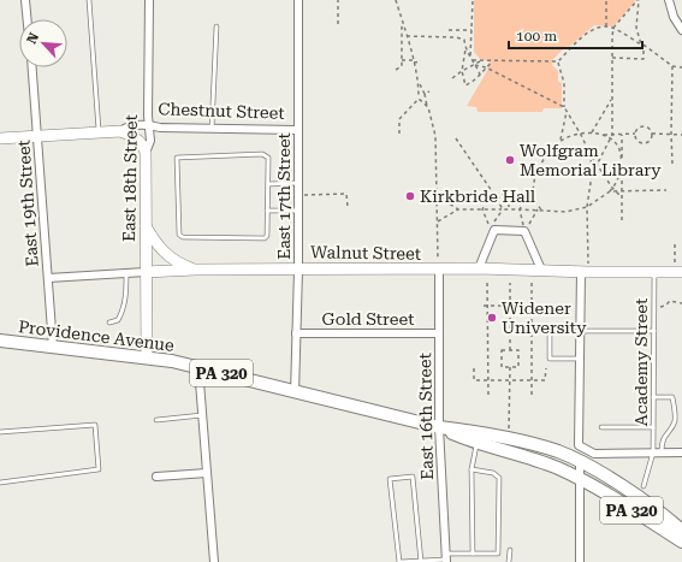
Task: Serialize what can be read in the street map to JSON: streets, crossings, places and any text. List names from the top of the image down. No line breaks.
{"streets":{"main road":["Providence Avenue","PA 320"],"street":["Chestnut Street","East 18th Street","East 17th Street","East 19th Street","Walnut Street","Gold Street","East 16th Street"],"lane":["Academy Street"]},"crossings":[["Chestnut Street","East 18th Street"],["Chestnut Street","East 17th Street"],["Chestnut Street","East 19th Street"],["East 18th Street","Walnut Street"],["East 18th Street","Providence Avenue"],["East 17th Street","Walnut Street"],["East 17th Street","Gold Street"],["East 17th Street","Providence Avenue"],["East 19th Street","Walnut Street"],["East 19th Street","Providence Avenue"],["Walnut Street","Academy Street"],["Walnut Street","East 16th Street"],["Gold Street","East 16th Street"],["Providence Avenue","East 16th Street"]],"places":["Wolfgram Memorial Library","Kirkbride Hall","Widener University"],"scale_bar":"100 m","north":"top left"}
